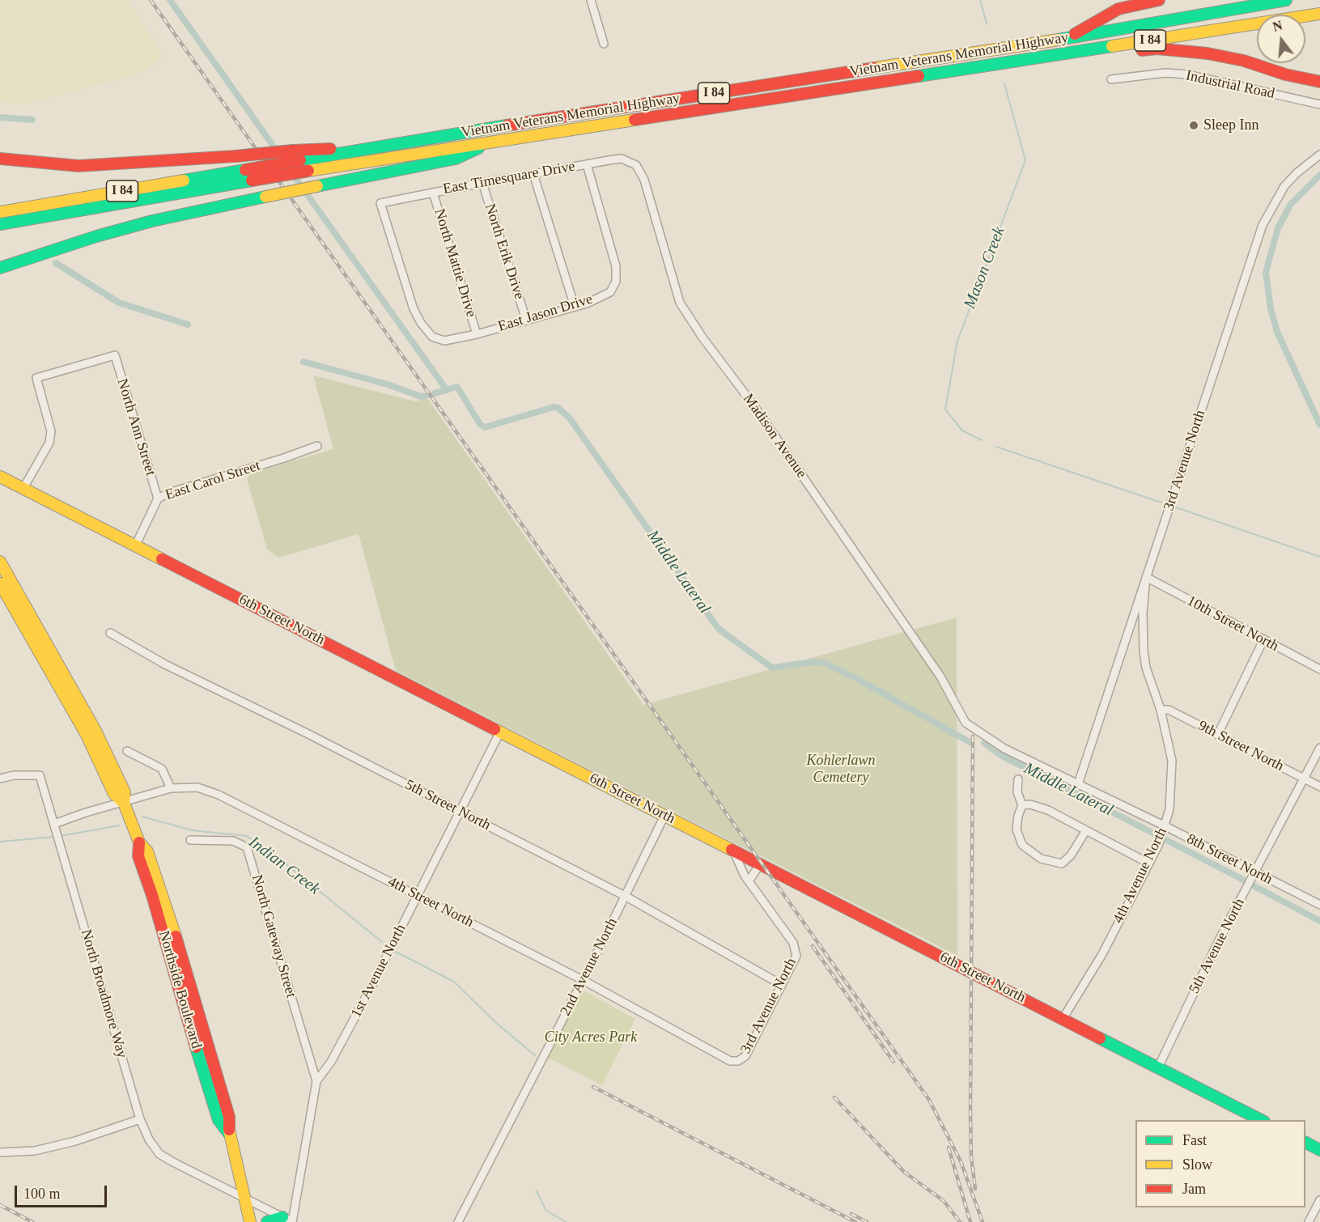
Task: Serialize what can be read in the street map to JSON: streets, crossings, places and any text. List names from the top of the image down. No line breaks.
{"streets":{"main road":["I 84","Vietnam Veterans Memorial Highway","6th Street North","Northside Boulevard"],"street":["Industrial Road","East Timesquare Drive","North Erik Drive","North Mattie Drive","East Jason Drive","North Ann Street","Madison Avenue","3rd Avenue North","East Carol Street","10th Street North","9th Street North","5th Street North","8th Street North","4th Avenue North","4th Street North","North Gateway Street","5th Avenue North","2nd Avenue North","1st Avenue North","North Broadmore Way"]},"crossings":[["East Timesquare Drive","North Erik Drive"],["East Timesquare Drive","North Mattie Drive"],["East Timesquare Drive","East Jason Drive"],["East Timesquare Drive","Madison Avenue"],["North Erik Drive","East Jason Drive"],["North Mattie Drive","East Jason Drive"],["North Ann Street","East Carol Street"],["North Ann Street","6th Street North"],["Madison Avenue","8th Street North"],["3rd Avenue North","6th Street North"],["3rd Avenue North","10th Street North"],["3rd Avenue North","5th Street North"],["3rd Avenue North","8th Street North"],["3rd Avenue North","4th Avenue North"],["3rd Avenue North","4th Street North"],["East Carol Street","6th Street North"],["6th Street North","4th Avenue North"],["6th Street North","5th Avenue North"],["6th Street North","2nd Avenue North"],["6th Street North","1st Avenue North"],["10th Street North","4th Avenue North"],["9th Street North","4th Avenue North"],["9th Street North","5th Avenue North"],["5th Street North","2nd Avenue North"],["5th Street North","1st Avenue North"],["8th Street North","4th Avenue North"],["8th Street North","5th Avenue North"],["4th Street North","2nd Avenue North"],["4th Street North","1st Avenue North"],["4th Street North","Northside Boulevard"],["4th Street North","North Broadmore Way"],["North Gateway Street","1st Avenue North"],["1st Avenue North","North Broadmore Way"],["Northside Boulevard","North Broadmore Way"]],"water":["Mason Creek","Middle Lateral","Indian Creek"],"parks":["Kohlerlawn Cemetery","City Acres Park"],"places":["Sleep Inn"],"legend":["Fast","Slow","Jam"],"scale_bar":"100 m","north":"top"}
